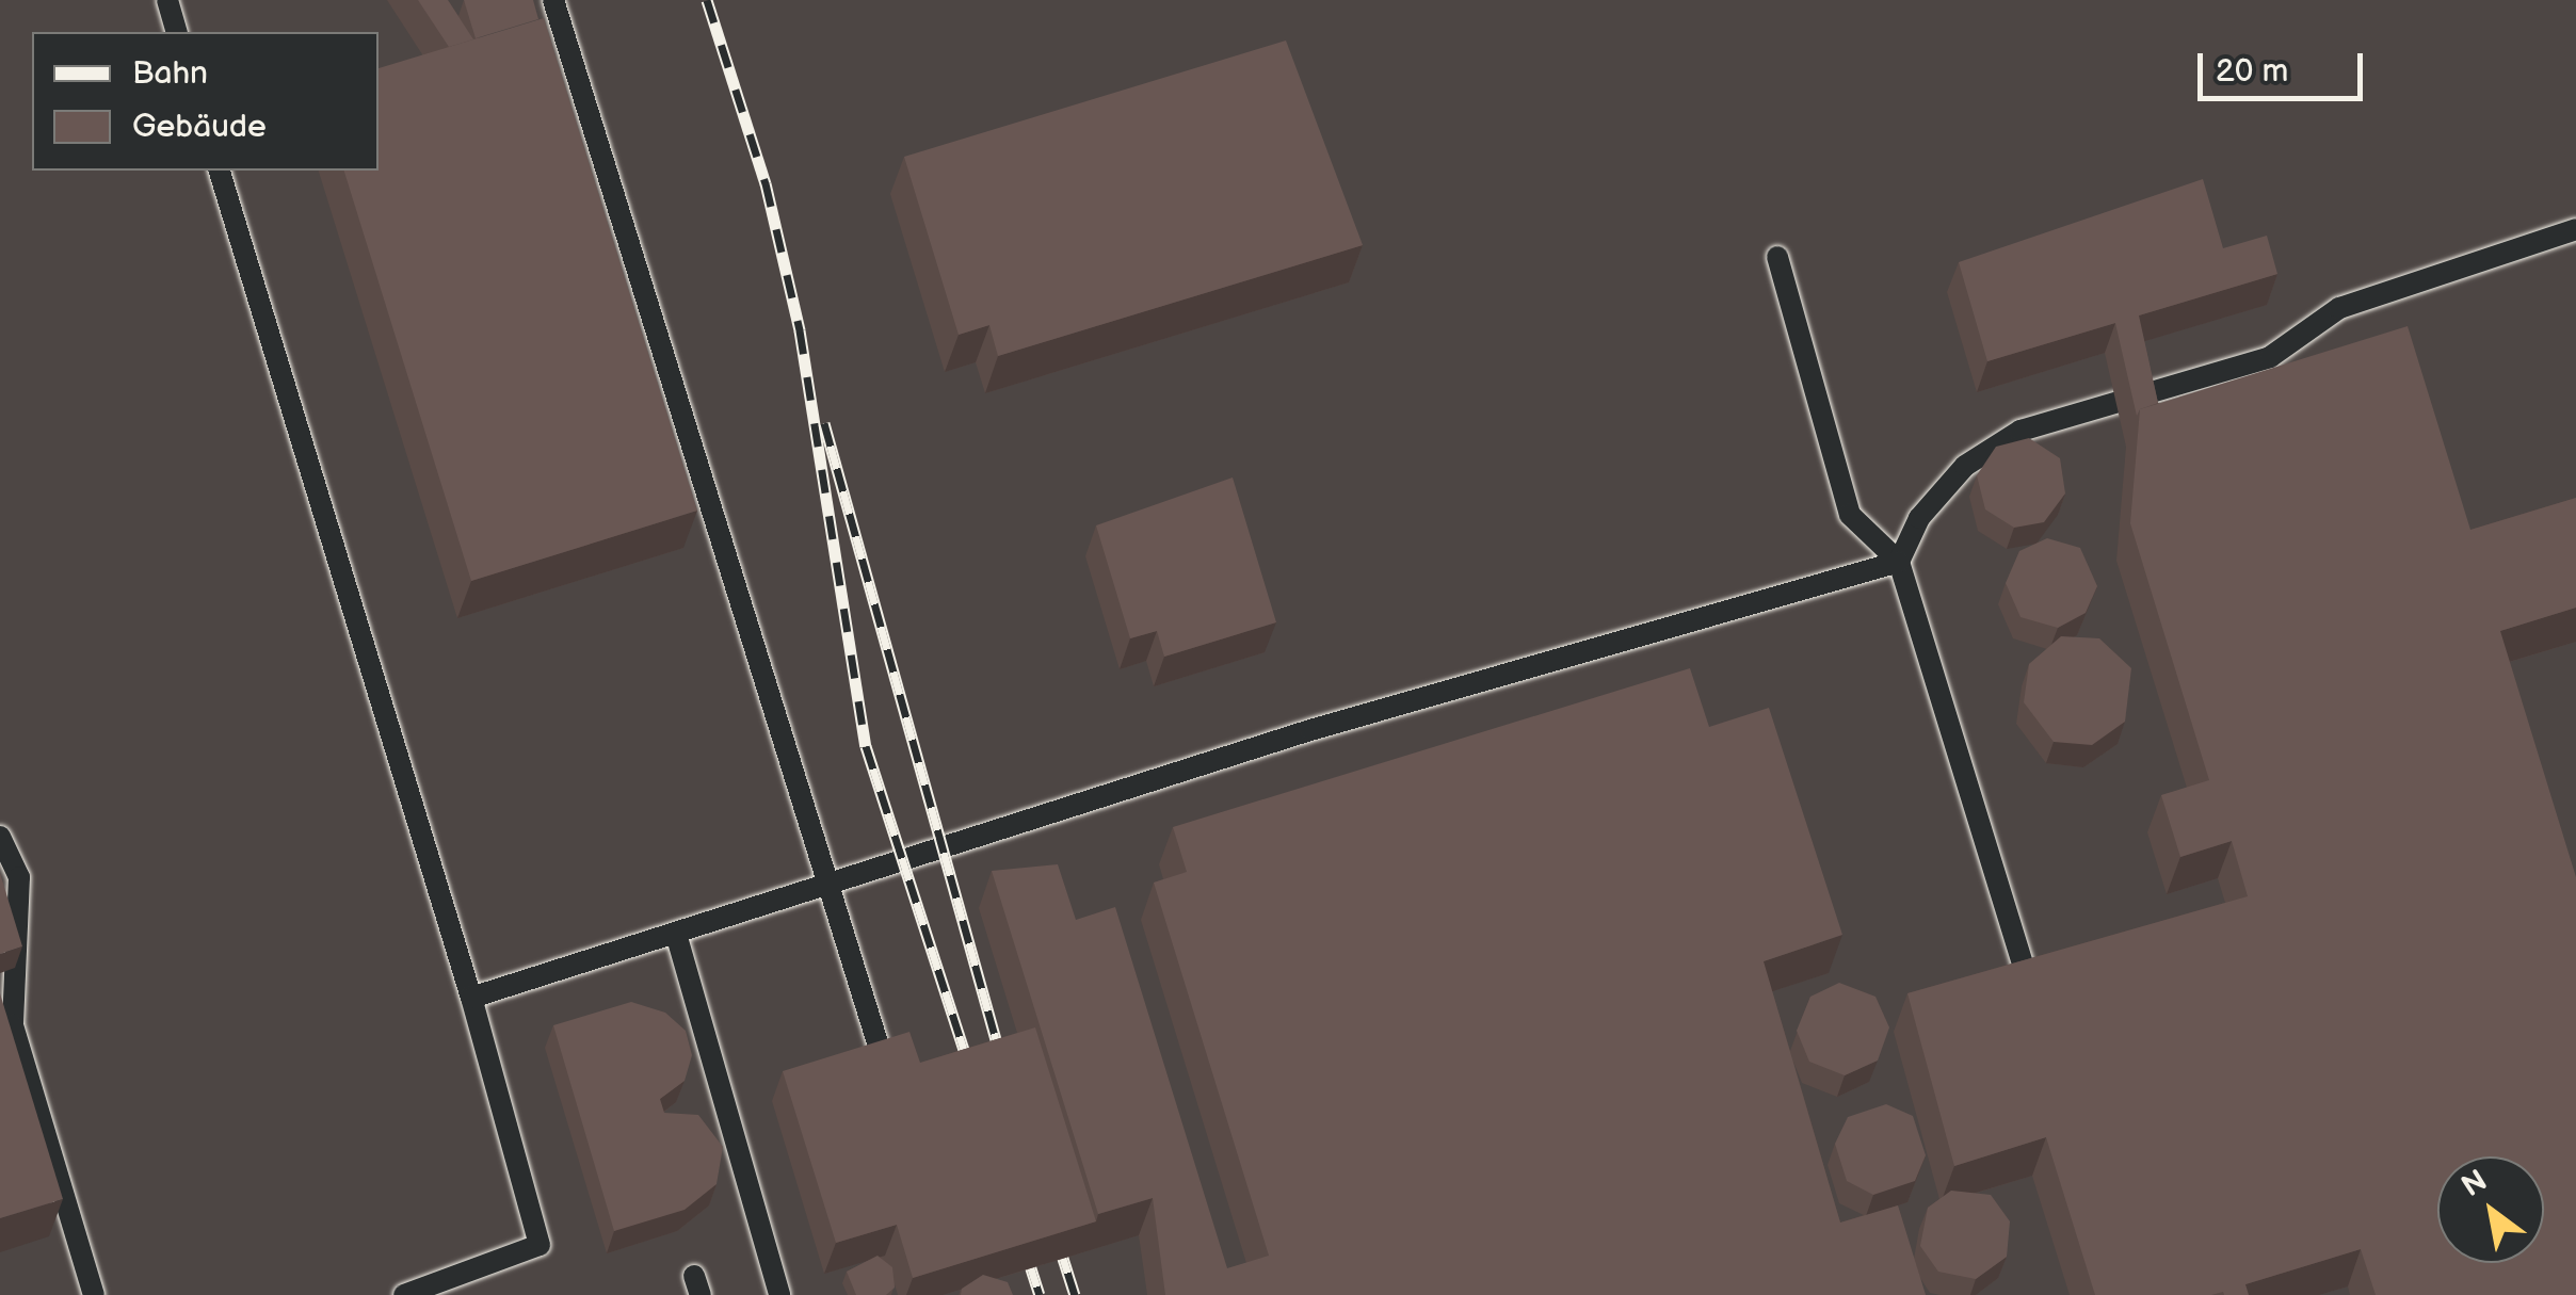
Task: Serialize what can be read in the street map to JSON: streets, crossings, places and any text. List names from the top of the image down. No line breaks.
{"legend":["Bahn","Gebäude"],"scale_bar":"20 m","north":"top left"}
